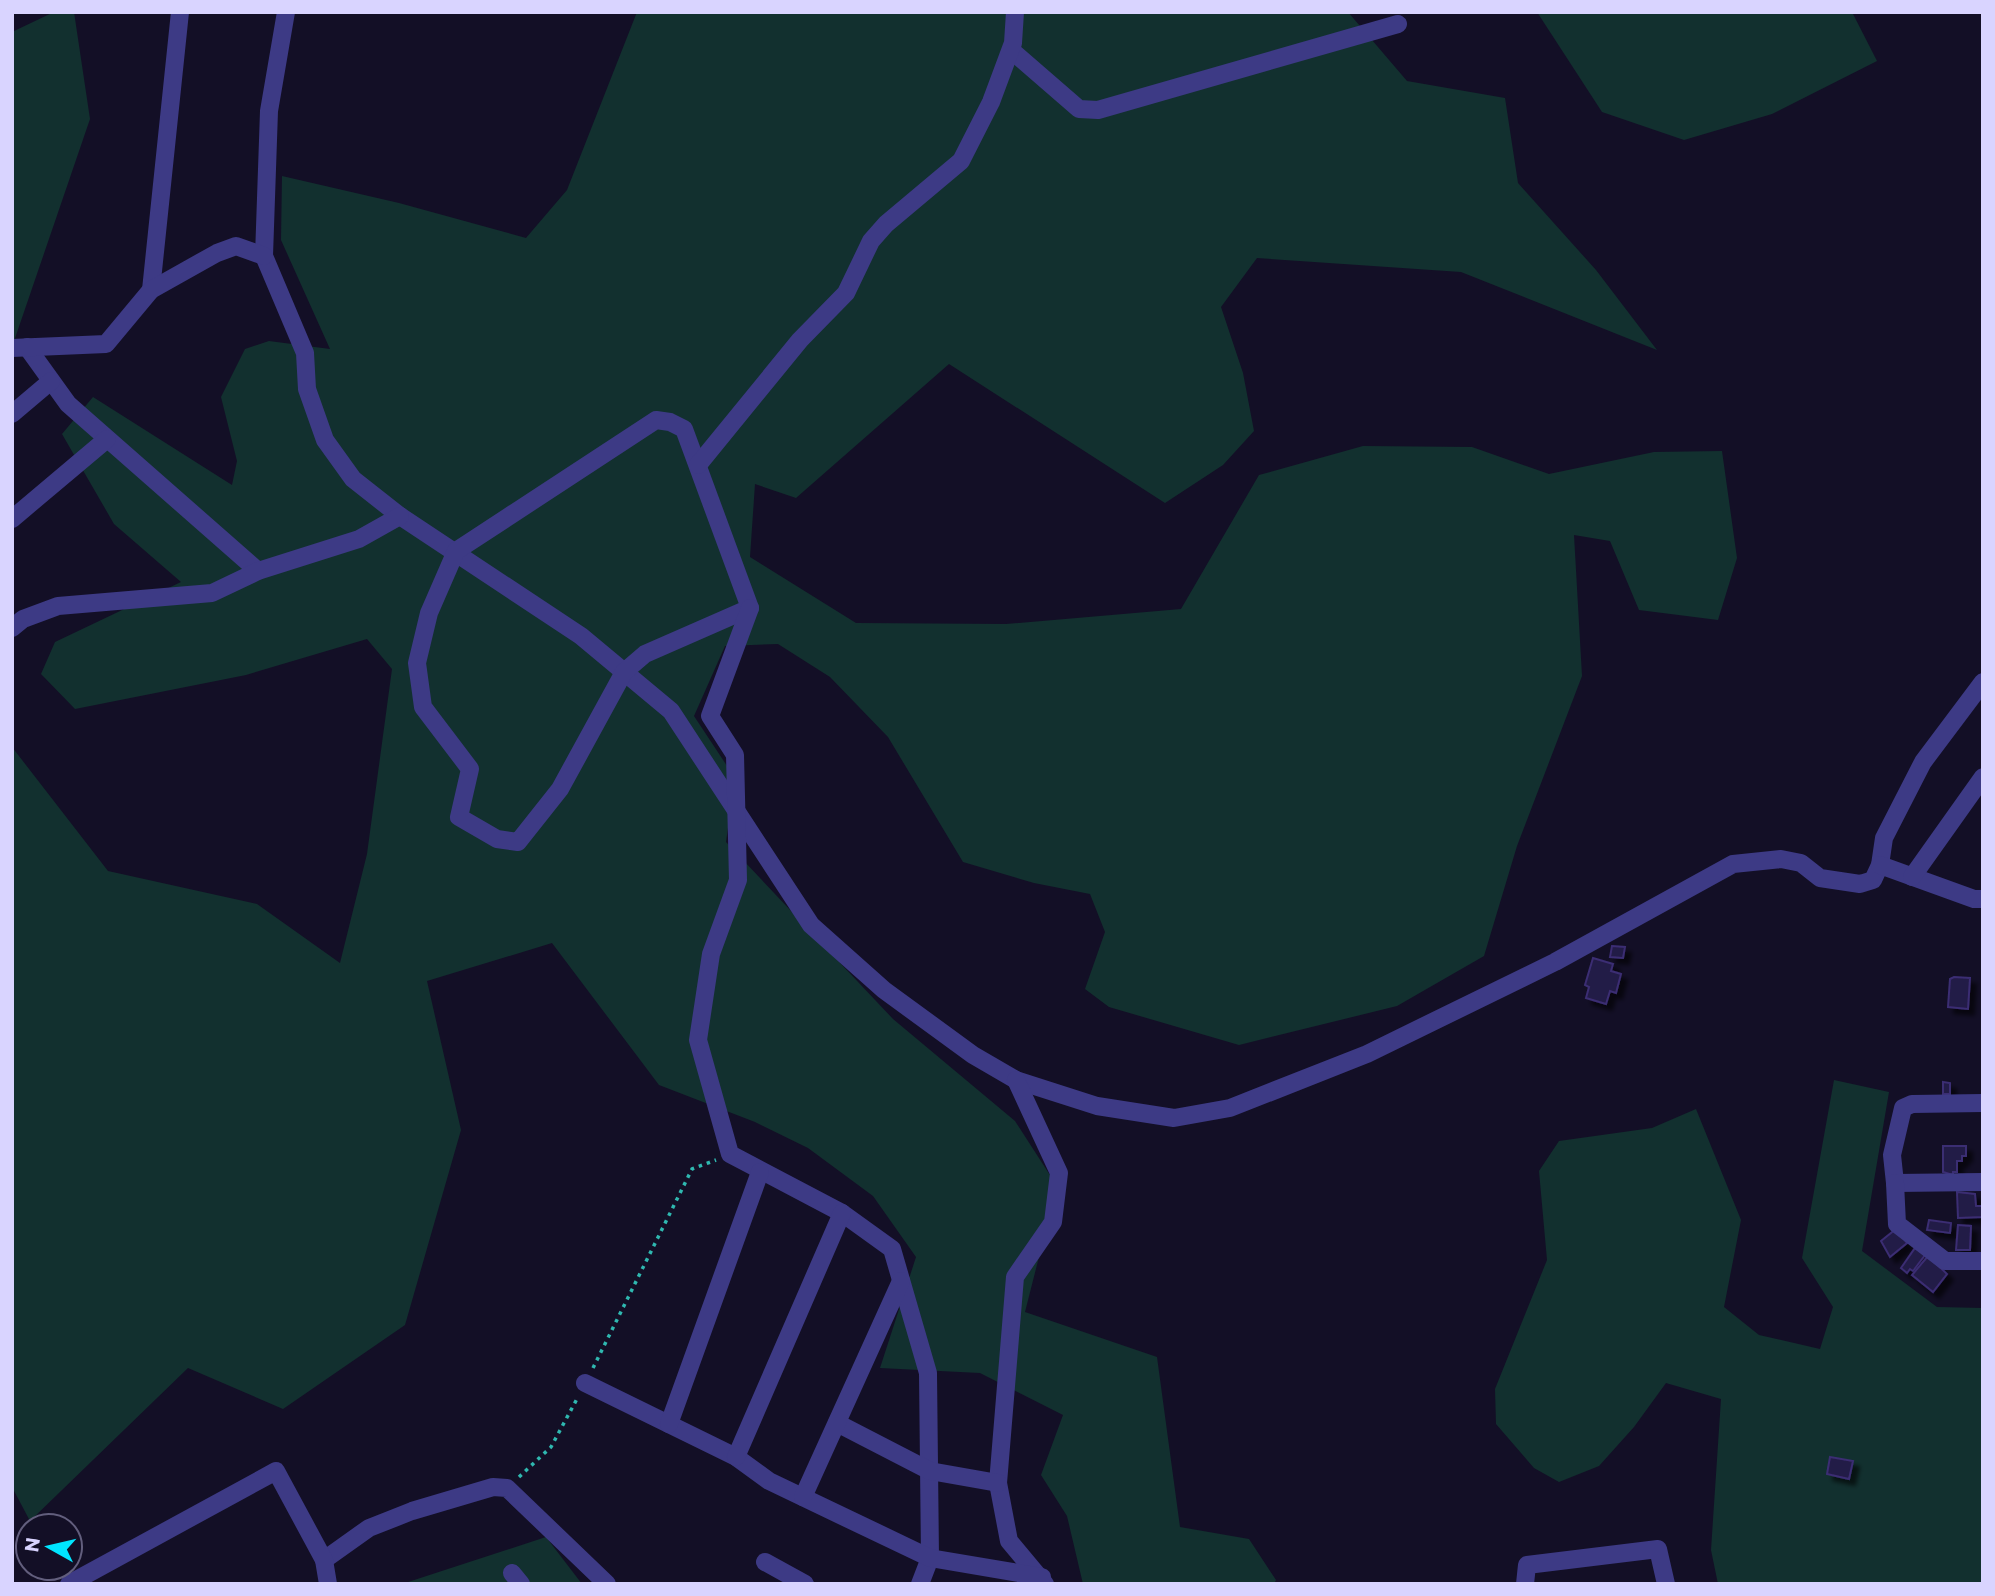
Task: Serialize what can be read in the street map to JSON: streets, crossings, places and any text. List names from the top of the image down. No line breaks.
{"north":"left"}
